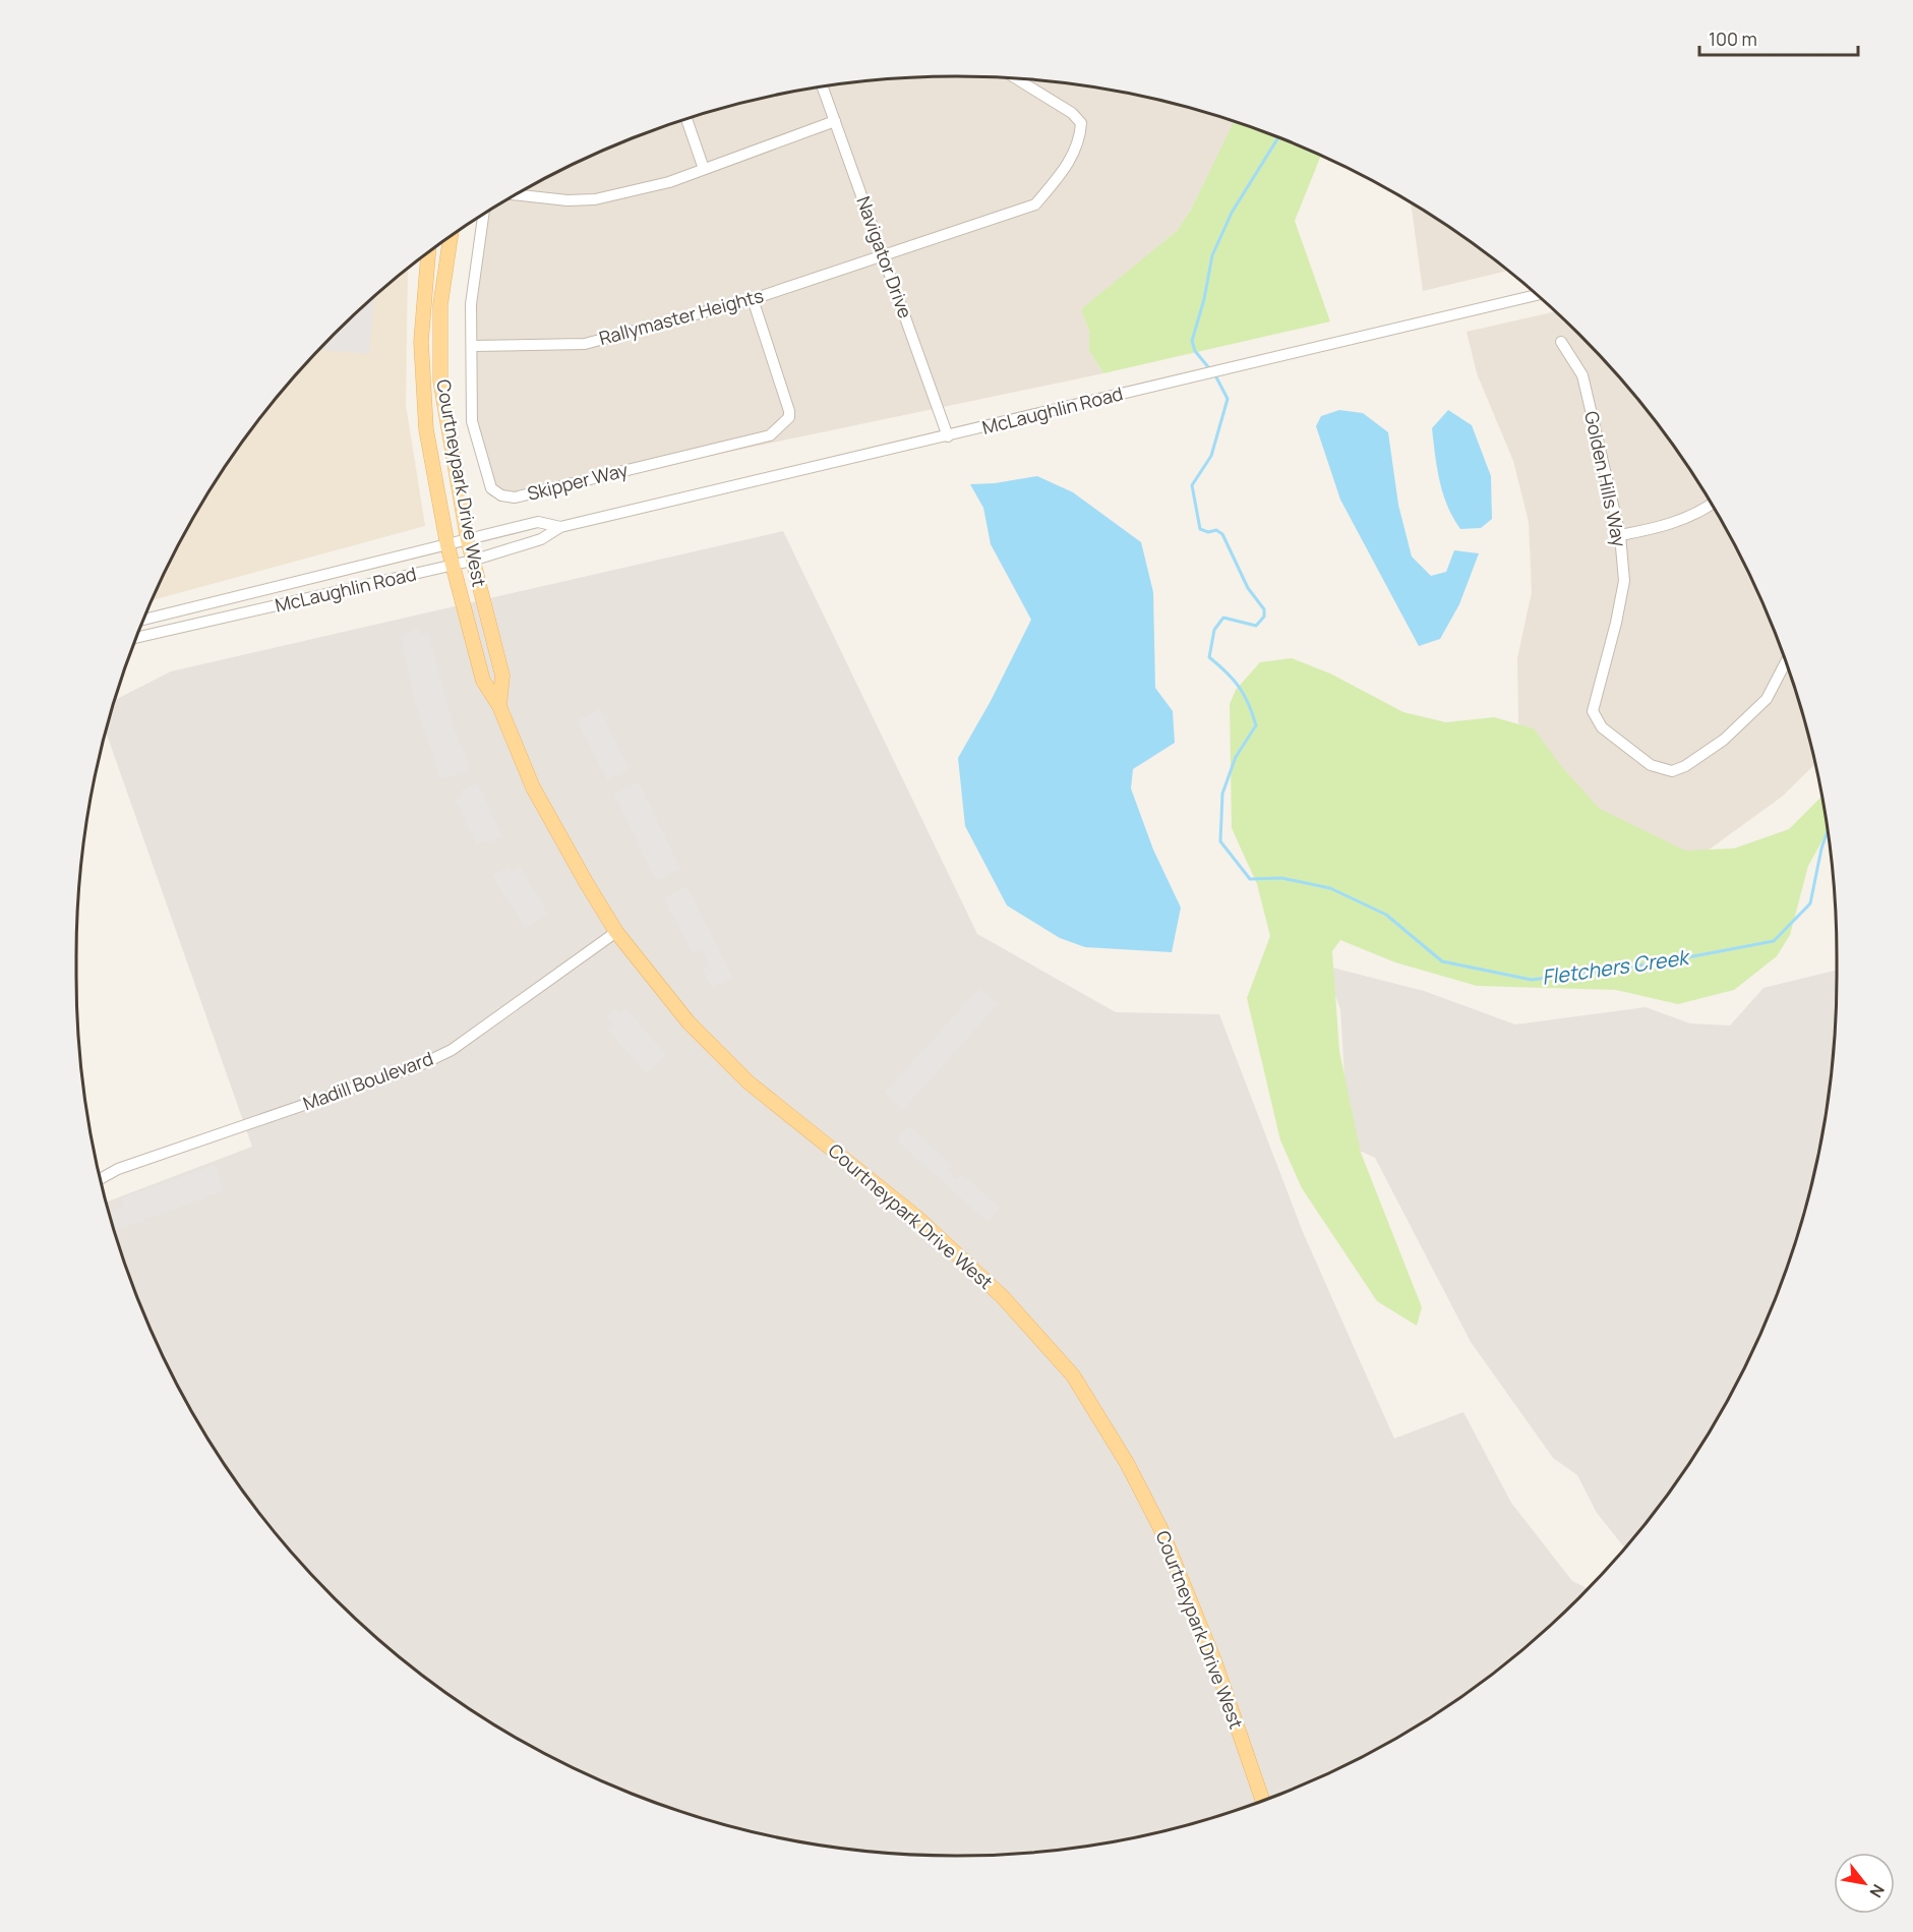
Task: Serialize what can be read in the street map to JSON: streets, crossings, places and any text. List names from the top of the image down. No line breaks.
{"streets":{"main road":["Courtneypark Drive West"],"street":["Navigator Drive","Rallymaster Heights","McLaughlin Road","Golden Hills Way","Skipper Way","Madill Boulevard"]},"crossings":[["Navigator Drive","Rallymaster Heights"],["Navigator Drive","McLaughlin Road"],["Rallymaster Heights","Skipper Way"],["McLaughlin Road","Courtneypark Drive West"],["Courtneypark Drive West","Madill Boulevard"]],"water":["Fletchers Creek"],"scale_bar":"100 m","north":"bottom right"}
